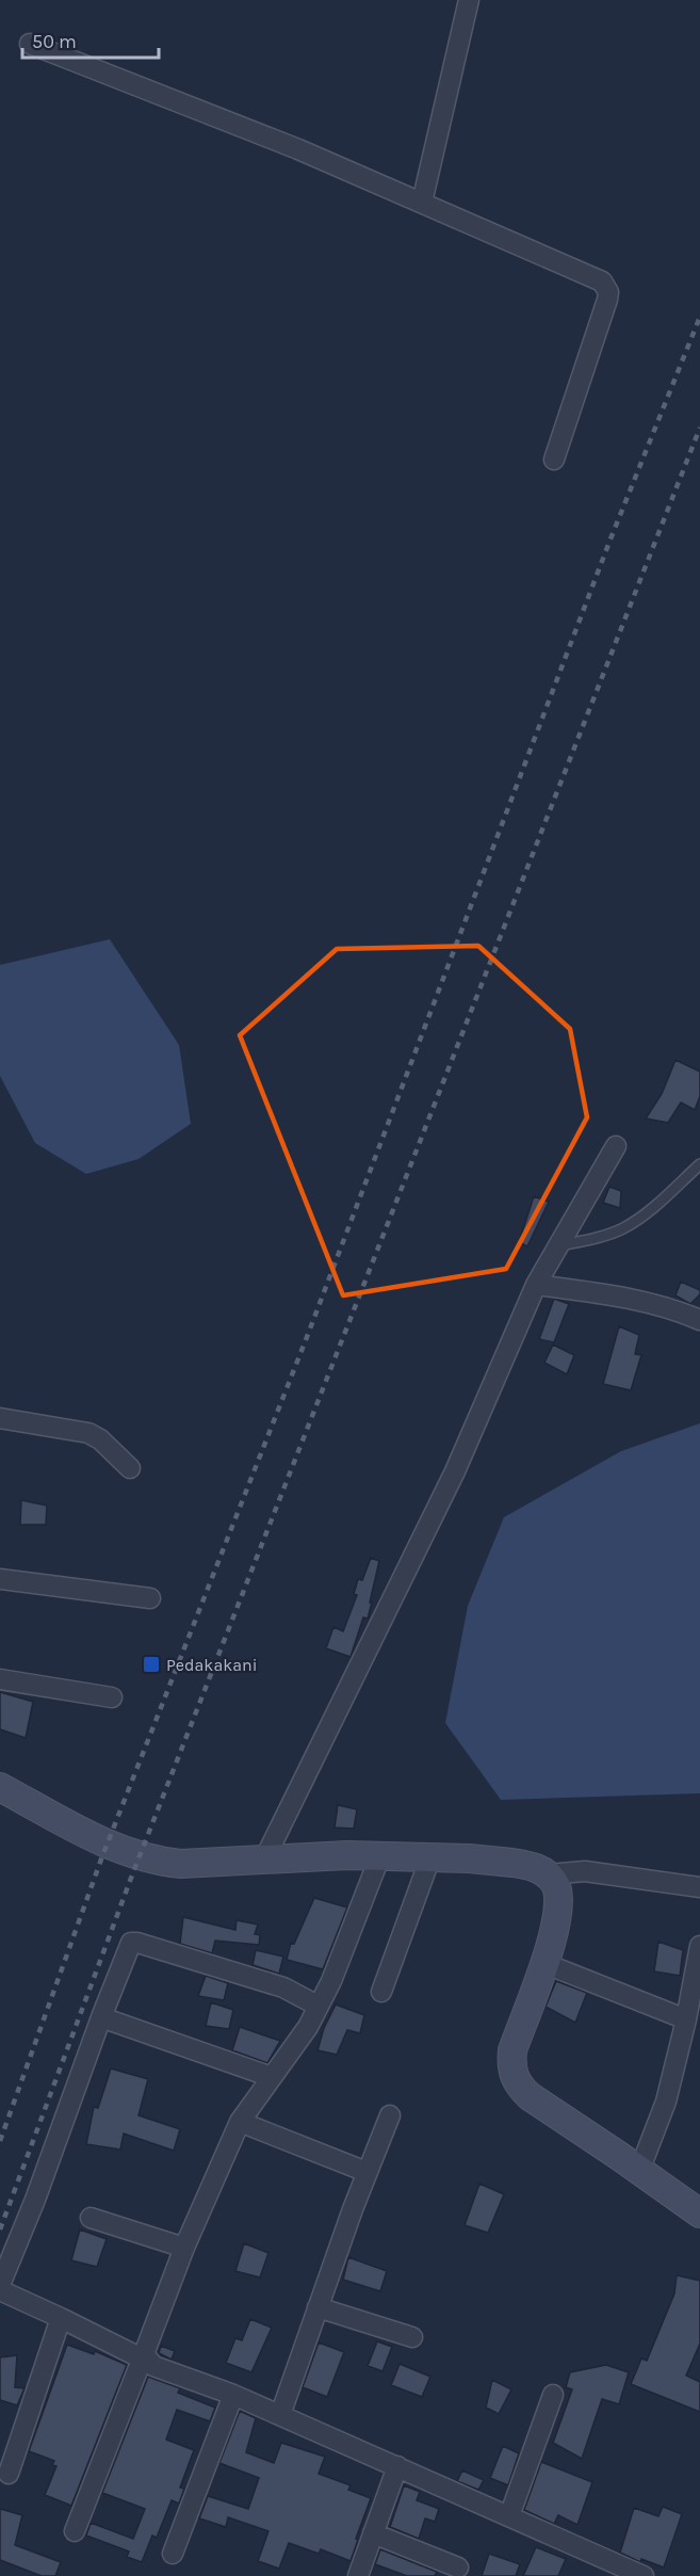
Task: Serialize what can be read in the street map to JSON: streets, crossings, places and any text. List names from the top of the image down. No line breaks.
{"places":{"transit":["Pedakakani"]},"scale_bar":"50 m"}
